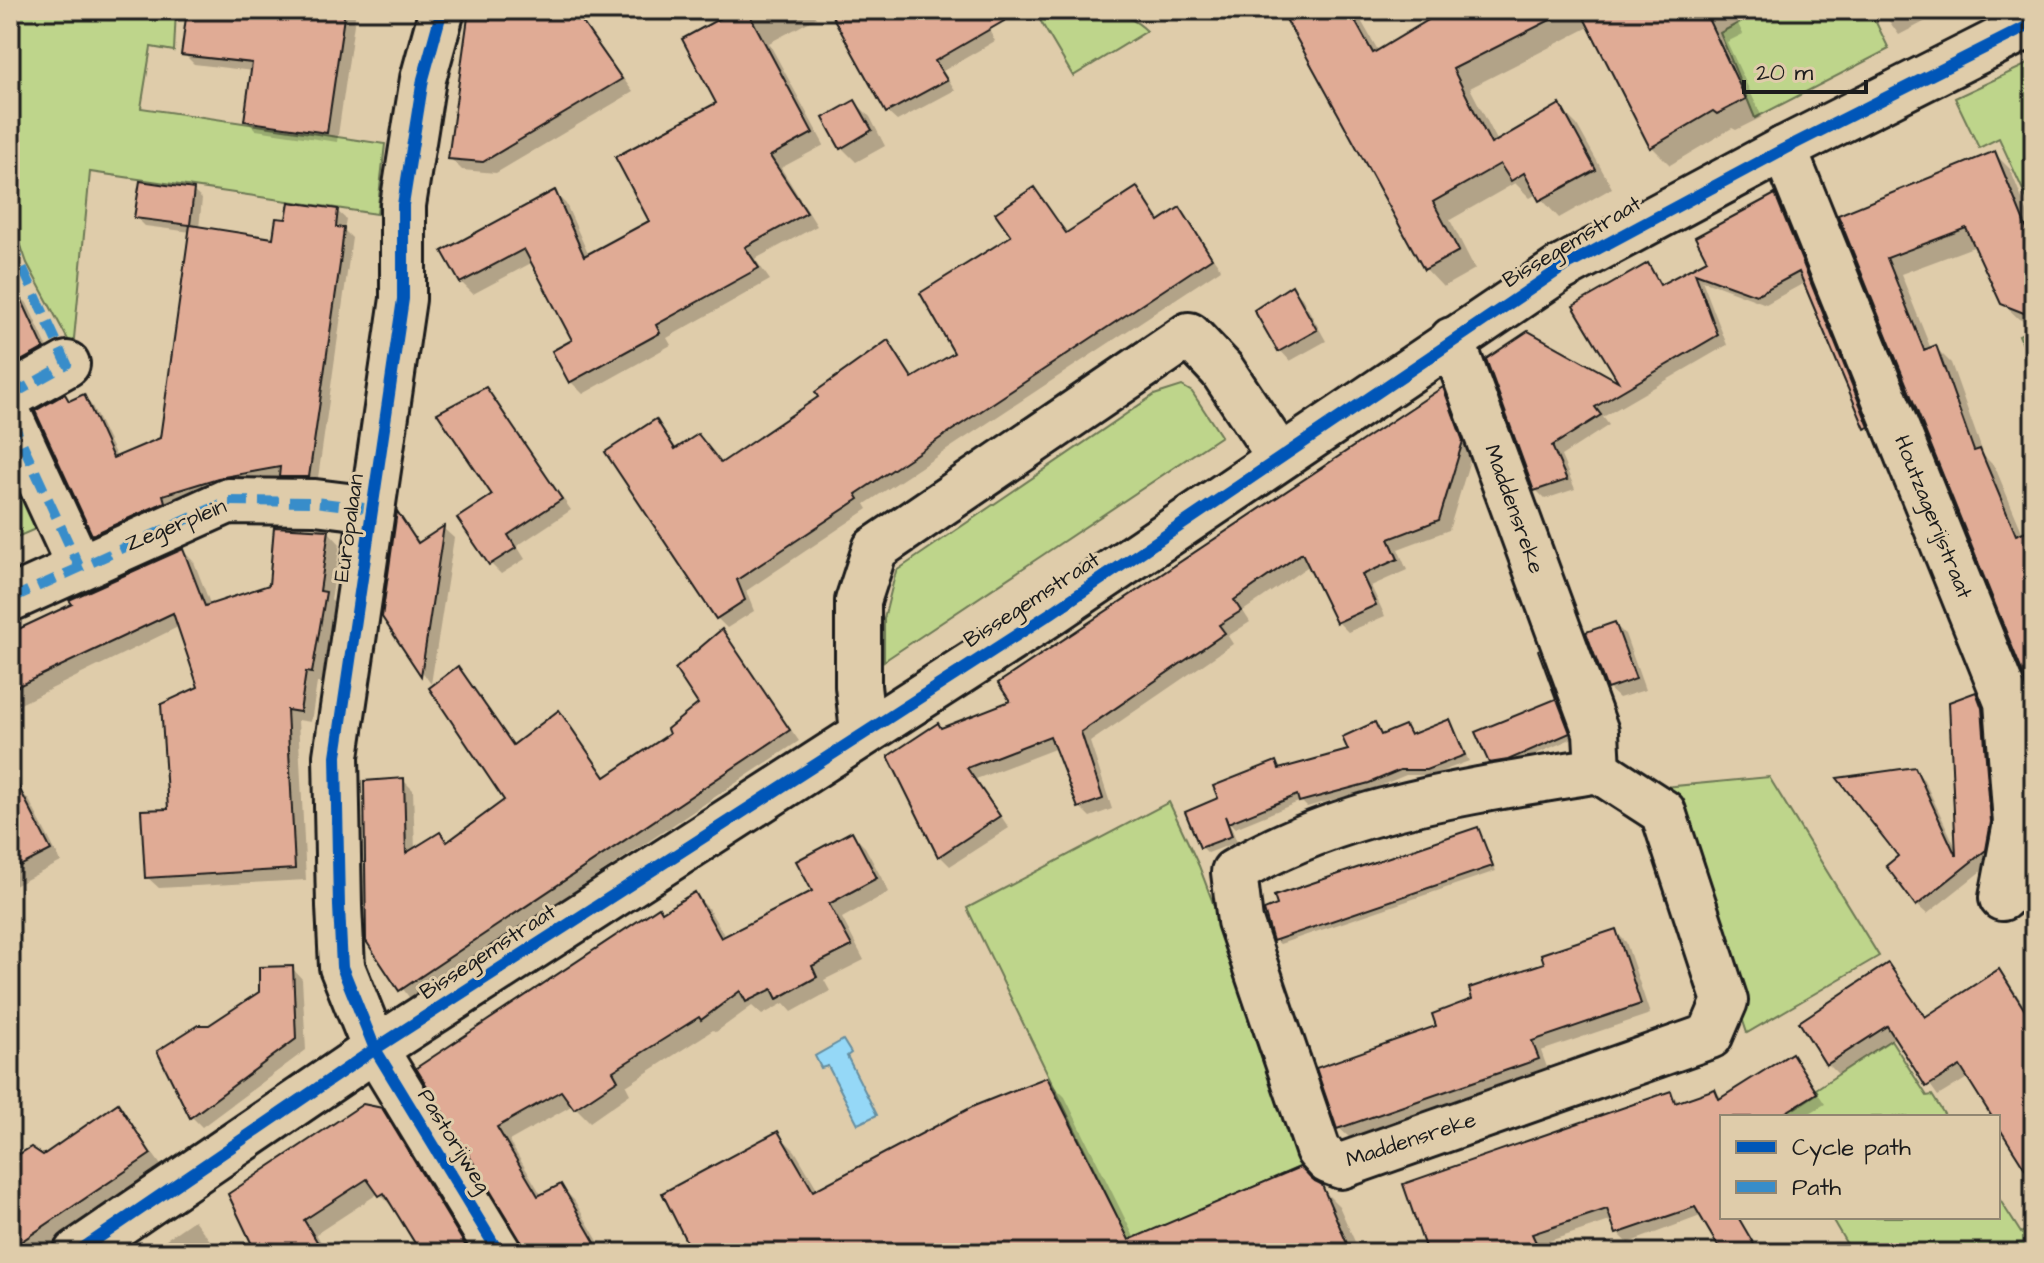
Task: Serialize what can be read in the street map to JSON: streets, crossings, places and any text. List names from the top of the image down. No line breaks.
{"streets":{"street":["Bissegemstraat","Maddensreke","Houtzagerijstraat","Zegerplein","Europalaan","Pastorijweg"]},"crossings":[["Bissegemstraat","Maddensreke"],["Bissegemstraat","Houtzagerijstraat"],["Bissegemstraat","Europalaan"],["Bissegemstraat","Pastorijweg"],["Zegerplein","Europalaan"],["Europalaan","Pastorijweg"]],"legend":["Cycle path","Path"],"scale_bar":"20 m"}
